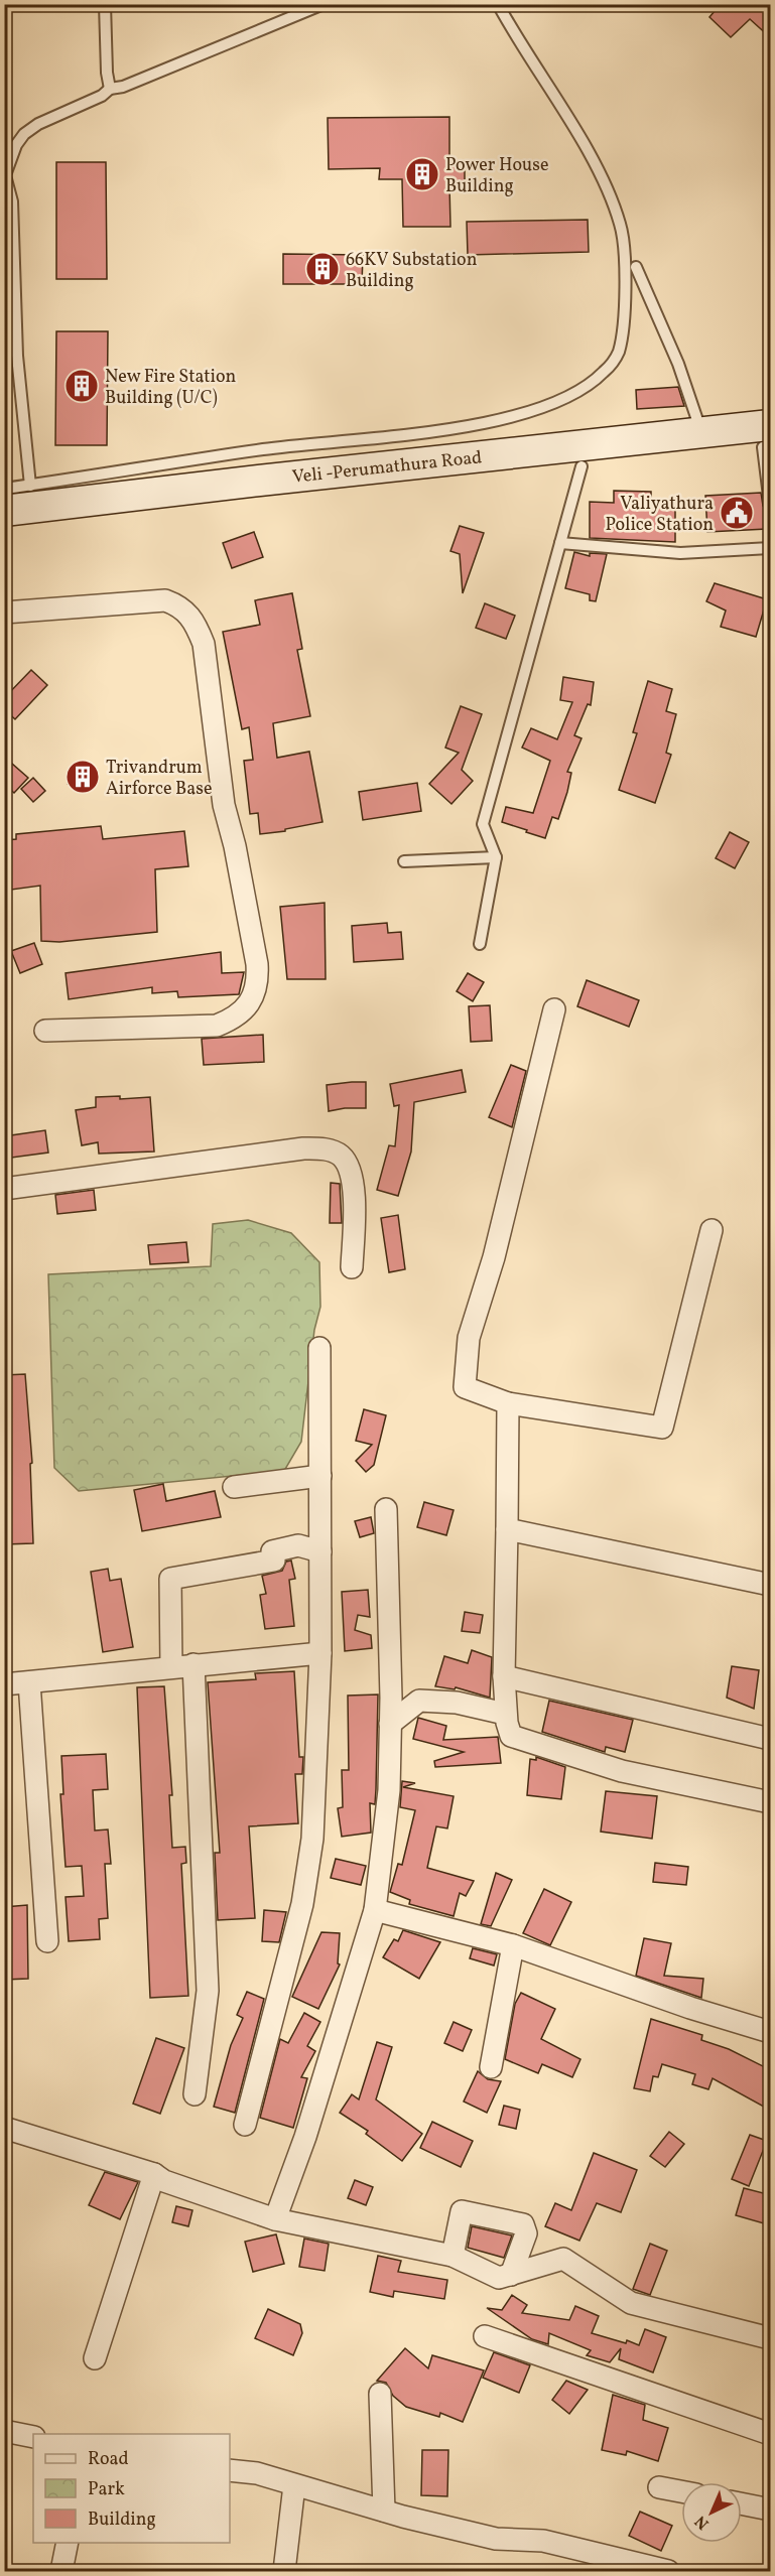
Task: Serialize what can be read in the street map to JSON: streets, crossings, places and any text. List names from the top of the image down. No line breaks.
{"streets":{"main road":["Veli -Perumathura Road"]},"places":{"building":["Power House Building","66KV Substation Building","New Fire Station Building (U/C)","Trivandrum Airforce Base"],"public building":["Valiyathura Police Station"]},"legend":["Road","Park","Building"],"north":"bottom left"}
